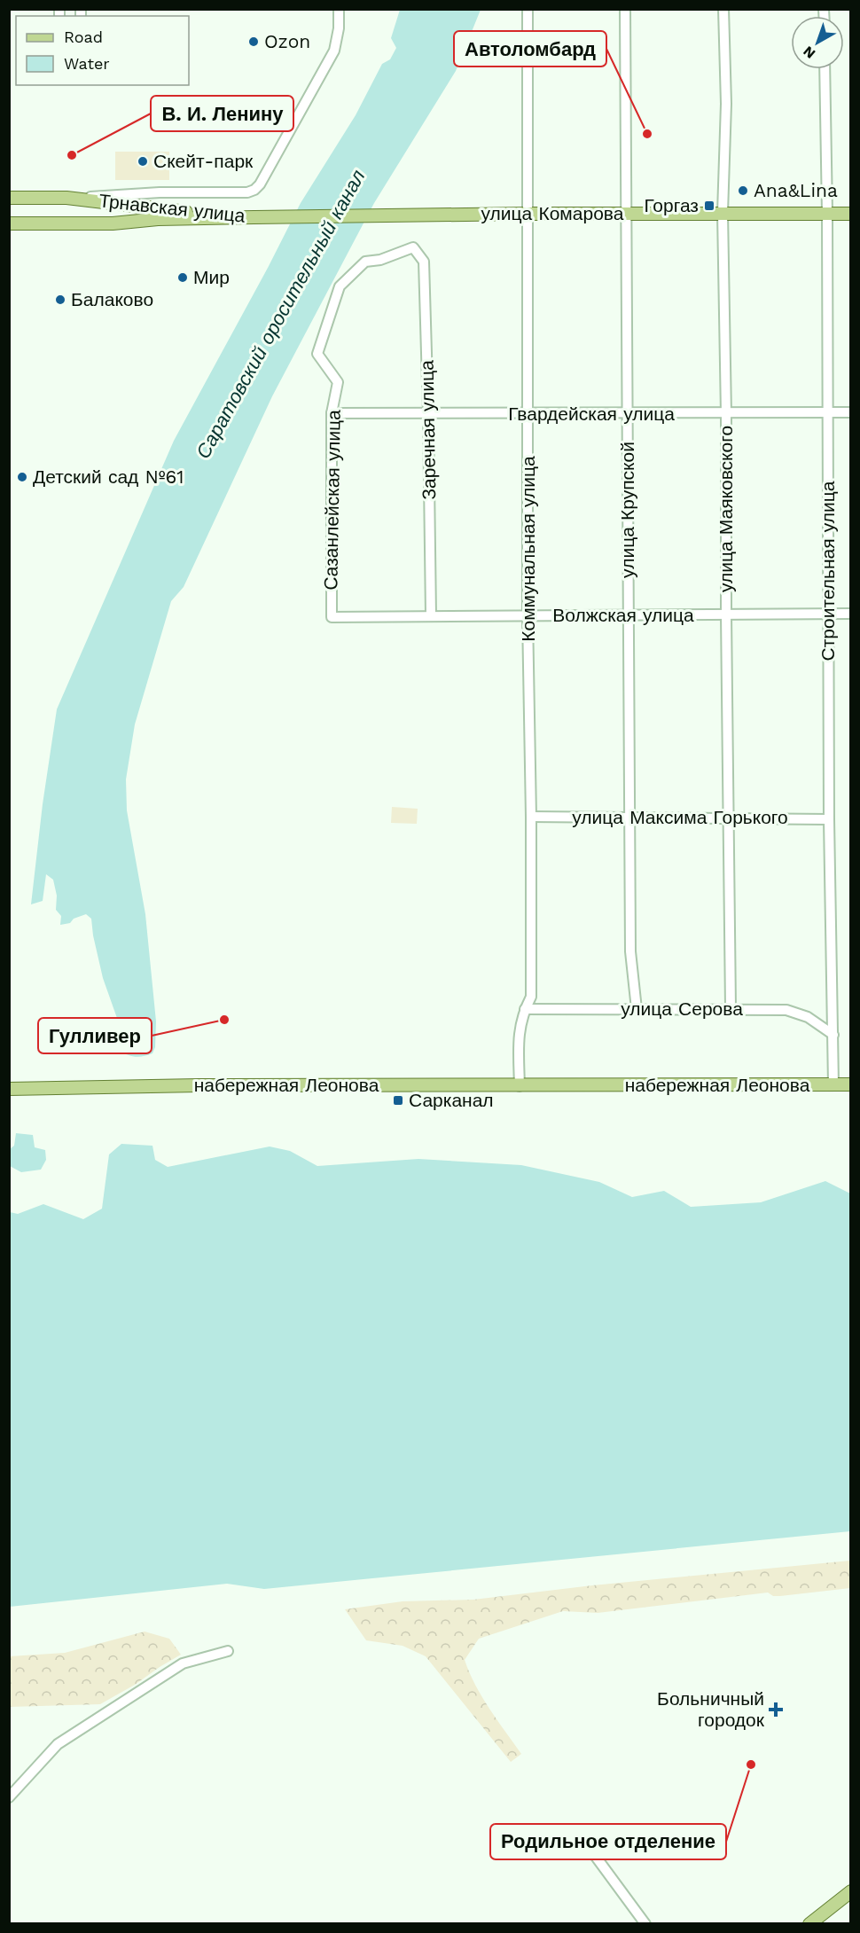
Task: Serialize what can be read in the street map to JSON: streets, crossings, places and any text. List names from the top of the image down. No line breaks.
{"streets":{"main road":["Трнавская улица","улица Комарова","набережная Леонова"],"street":["Гвардейская улица","Заречная улица","Сазанлейская улица","улица Маяковского","улица Крупской","Коммунальная улица","Строительная улица","Волжская улица","улица Максима Горького","улица Серова"]},"crossings":[["Трнавская улица","улица Комарова"],["улица Комарова","улица Маяковского"],["улица Комарова","улица Крупской"],["улица Комарова","Коммунальная улица"],["улица Комарова","Строительная улица"],["Гвардейская улица","Заречная улица"],["Гвардейская улица","Сазанлейская улица"],["Гвардейская улица","улица Маяковского"],["Гвардейская улица","улица Крупской"],["Гвардейская улица","Коммунальная улица"],["Гвардейская улица","Строительная улица"],["Заречная улица","Сазанлейская улица"],["Заречная улица","Волжская улица"],["Сазанлейская улица","Волжская улица"],["улица Маяковского","Волжская улица"],["улица Маяковского","улица Максима Горького"],["улица Маяковского","улица Серова"],["улица Крупской","Волжская улица"],["улица Крупской","улица Максима Горького"],["улица Крупской","улица Серова"],["Коммунальная улица","Волжская улица"],["Коммунальная улица","улица Максима Горького"],["Коммунальная улица","улица Серова"],["Коммунальная улица","набережная Леонова"],["Строительная улица","Волжская улица"],["Строительная улица","улица Максима Горького"],["Строительная улица","улица Серова"],["Строительная улица","набережная Леонова"]],"water":["Саратовский оросительный канал"],"places":{"other":["Ozon","Автоломбард","В. И. Ленину","Скейт-парк","Ana&Lina","Мир","Балаково","Детский сад №61","Гулливер","Родильное отделение"],"transit":["Горгаз","Сарканал"],"health":["Больничный городок"]},"legend":["Road","Water"],"north":"bottom left"}
